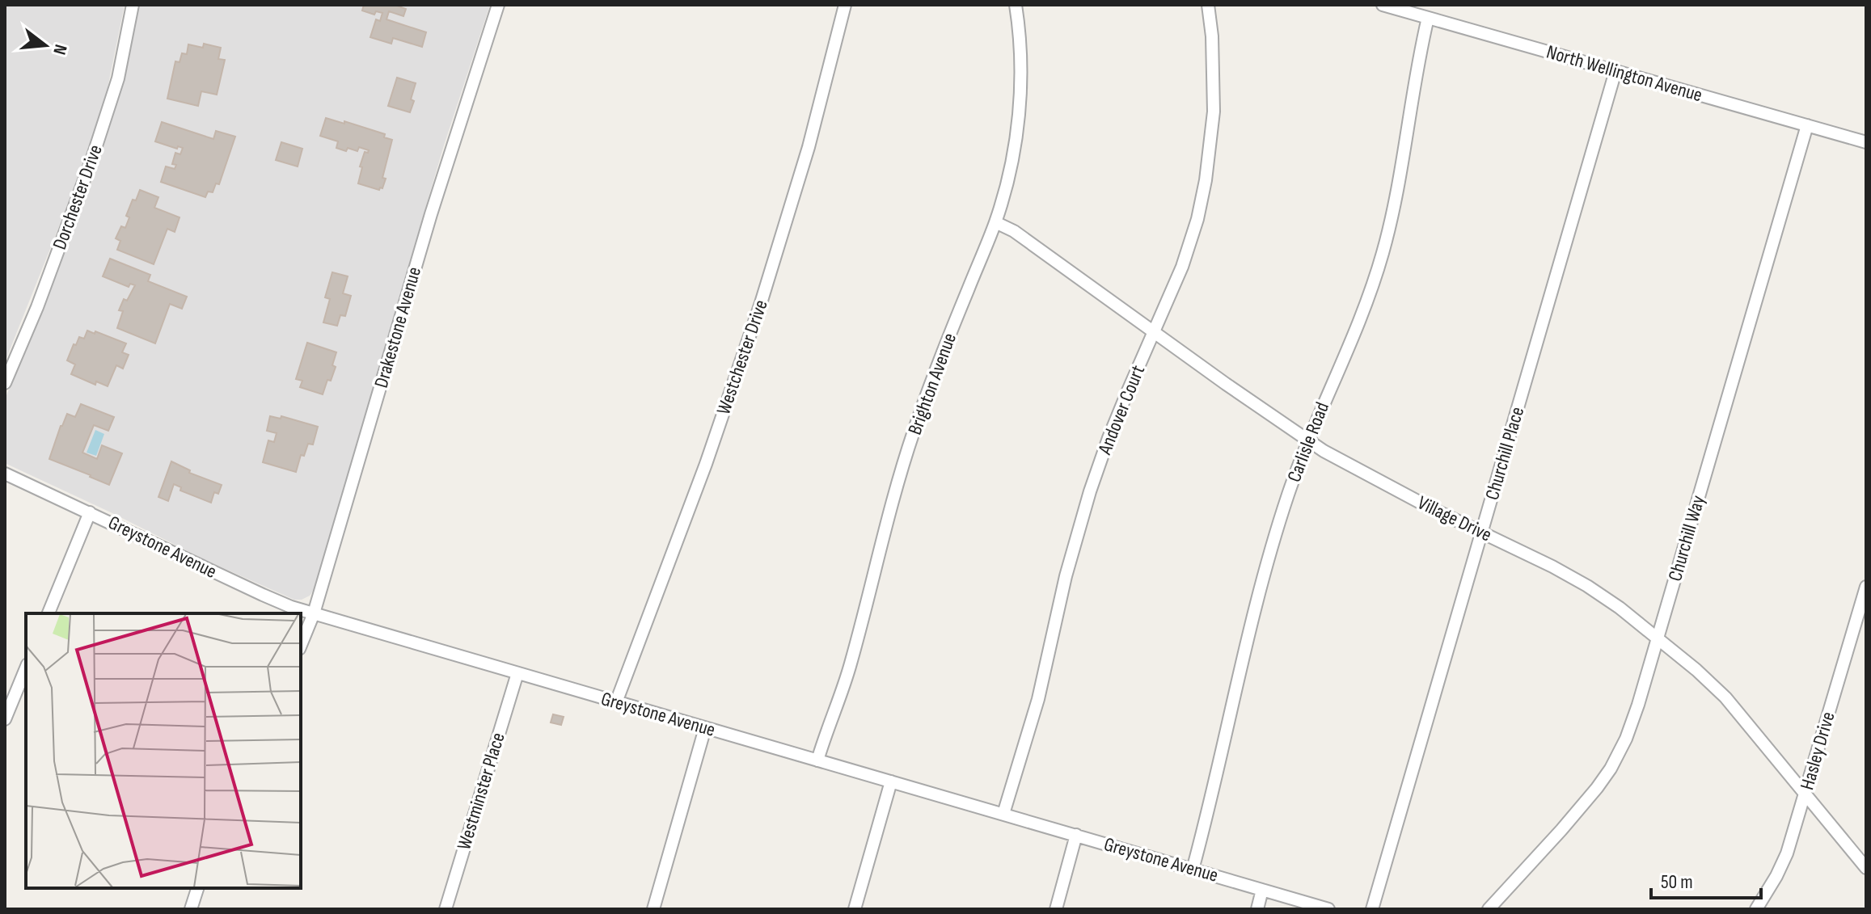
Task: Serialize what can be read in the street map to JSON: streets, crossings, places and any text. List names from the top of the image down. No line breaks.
{"streets":{"street":["North Wellington Avenue","Dorchester Drive","Drakestone Avenue","Westchester Drive","Brighton Avenue","Andover Court","Carlisle Road","Churchill Place","Village Drive","Churchill Way","Greystone Avenue","Hasley Drive","Westminster Place"]},"crossings":[["North Wellington Avenue","Carlisle Road"],["North Wellington Avenue","Churchill Place"],["North Wellington Avenue","Churchill Way"],["Drakestone Avenue","Greystone Avenue"],["Westchester Drive","Greystone Avenue"],["Brighton Avenue","Village Drive"],["Brighton Avenue","Greystone Avenue"],["Andover Court","Village Drive"],["Andover Court","Greystone Avenue"],["Carlisle Road","Village Drive"],["Carlisle Road","Greystone Avenue"],["Churchill Place","Village Drive"],["Village Drive","Churchill Way"],["Village Drive","Hasley Drive"],["Greystone Avenue","Westminster Place"]],"scale_bar":"50 m","north":"right"}
